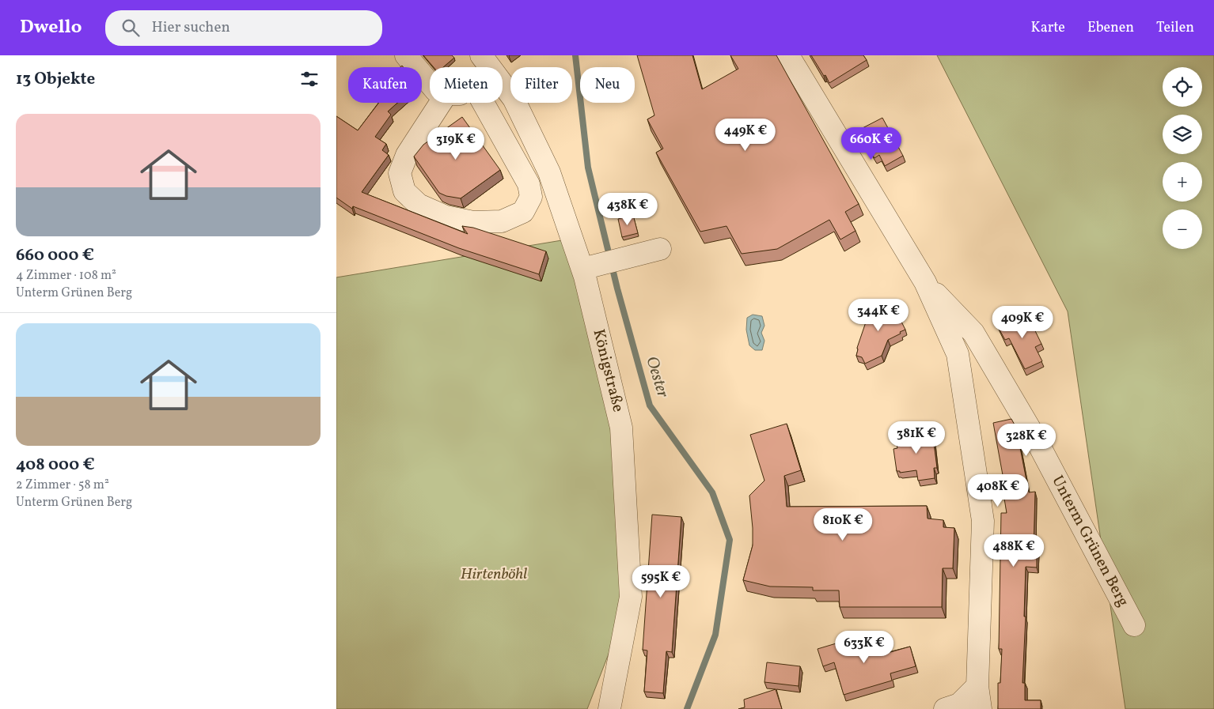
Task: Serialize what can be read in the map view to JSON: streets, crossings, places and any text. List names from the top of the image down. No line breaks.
{"streets":{"street":["Königstraße","Unterm Grünen Berg"]},"water":["Oester"],"parks":["Hirtenböhl"],"page":{"header":"Dwello","search":"Hier suchen","nav":["Karte","Ebenen","Teilen"],"heading":"13 Objekte","map_buttons":["+","−"],"chip":["Kaufen","Mieten","Filter","Neu"],"list":[{"name":"660 000 €","note":"4 Zimmer · 108 m² · Unterm Grünen Berg"},{"name":"408 000 €","note":"2 Zimmer · 58 m² · Unterm Grünen Berg"}],"price":["449K €","319K €","660K €","438K €","344K €","409K €","381K €","328K €","408K €","810K €","488K €","595K €","633K €"]}}
